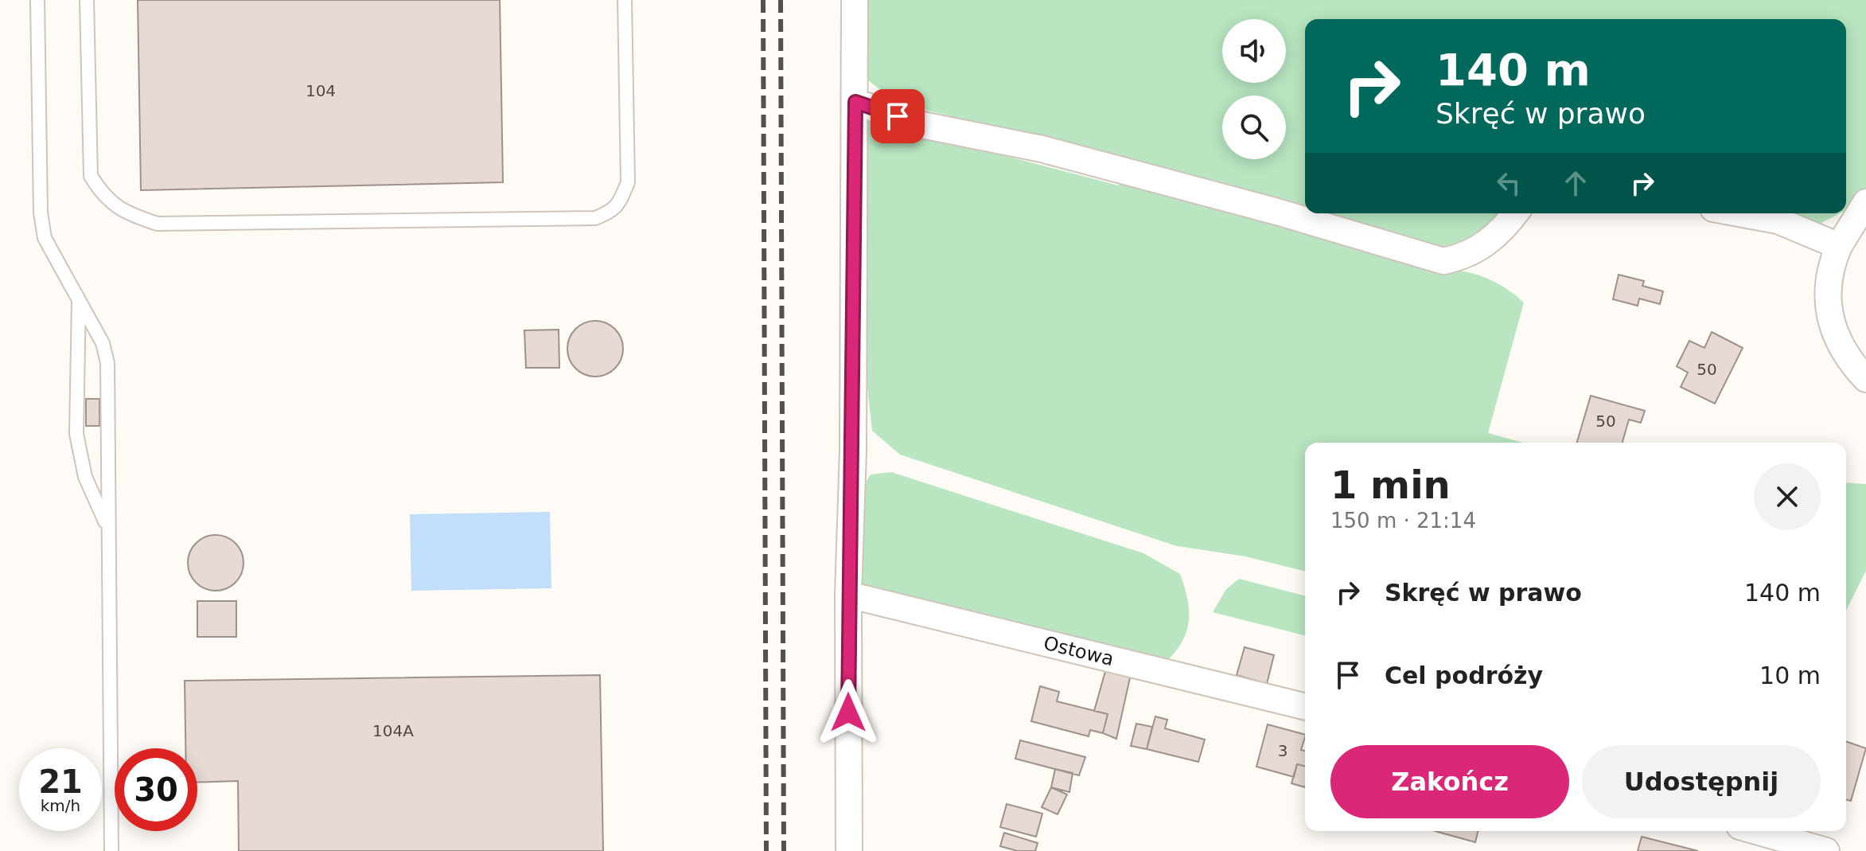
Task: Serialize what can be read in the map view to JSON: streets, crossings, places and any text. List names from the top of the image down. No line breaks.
{"streets":{"street":["Ostowa"]},"house_numbers":["104","50","50","104A","3"],"page":{"turn":["140 m","Skręć w prawo"],"heading":["1 min","150 m · 21:14"],"list":[{"name":"Skręć w prawo","value":"140 m"},{"name":"Cel podróży","value":"10 m"}],"buttons":["Zakończ","Udostępnij"],"speed":"21 km/h","limit":"30"}}
